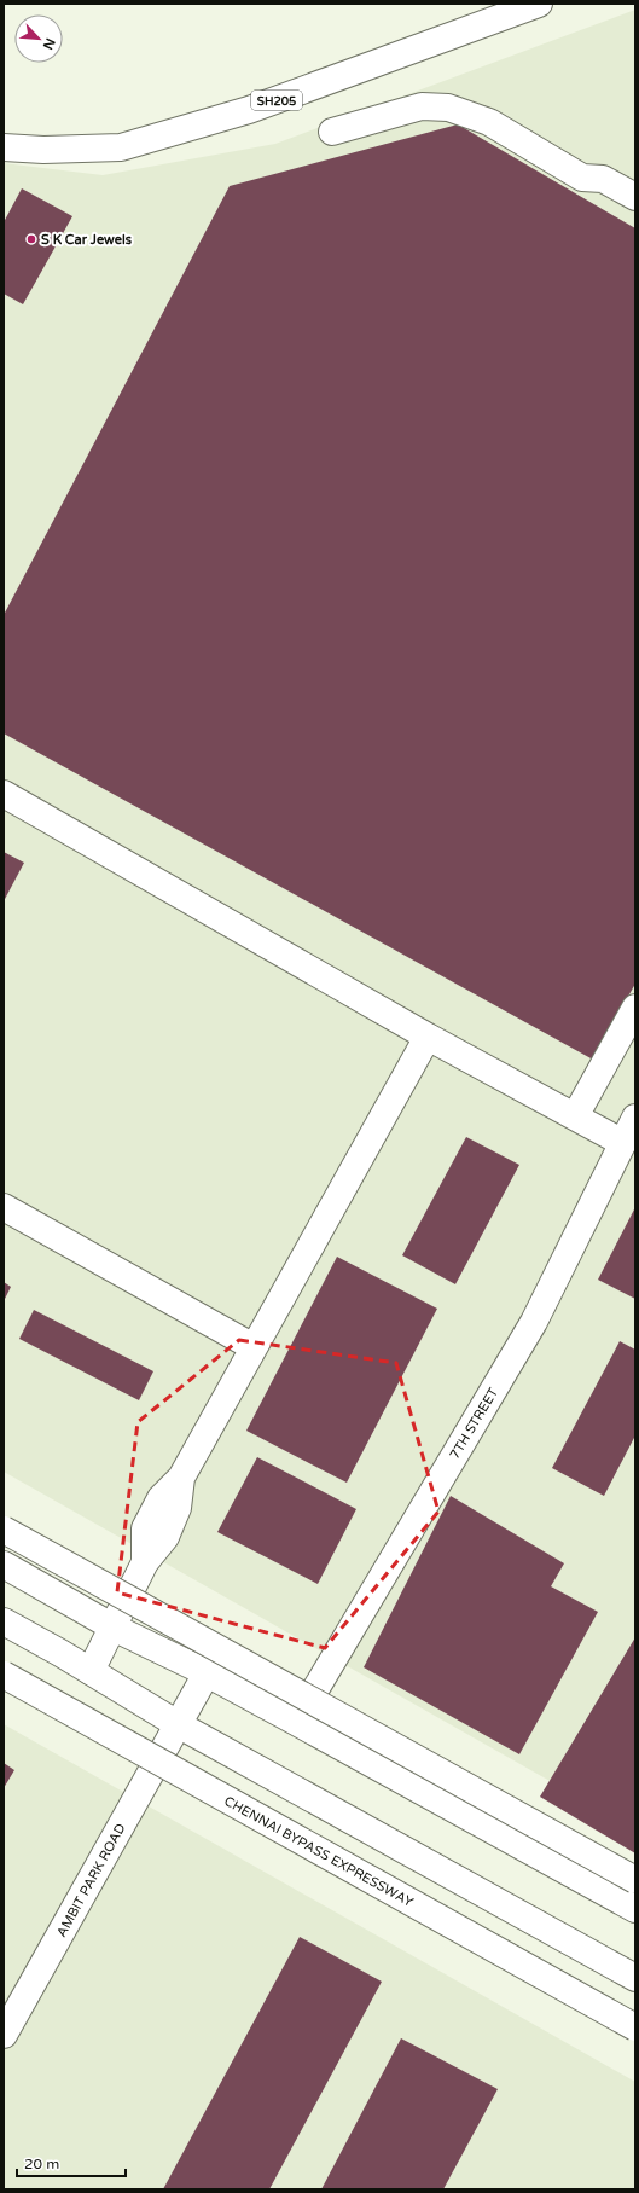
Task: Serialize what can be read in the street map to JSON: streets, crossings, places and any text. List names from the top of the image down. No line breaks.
{"streets":{"main road":["SH205","7TH STREET","CHENNAI BYPASS EXPRESSWAY","AMBIT PARK ROAD"]},"places":["S K Car Jewels"],"scale_bar":"20 m","north":"bottom right"}
